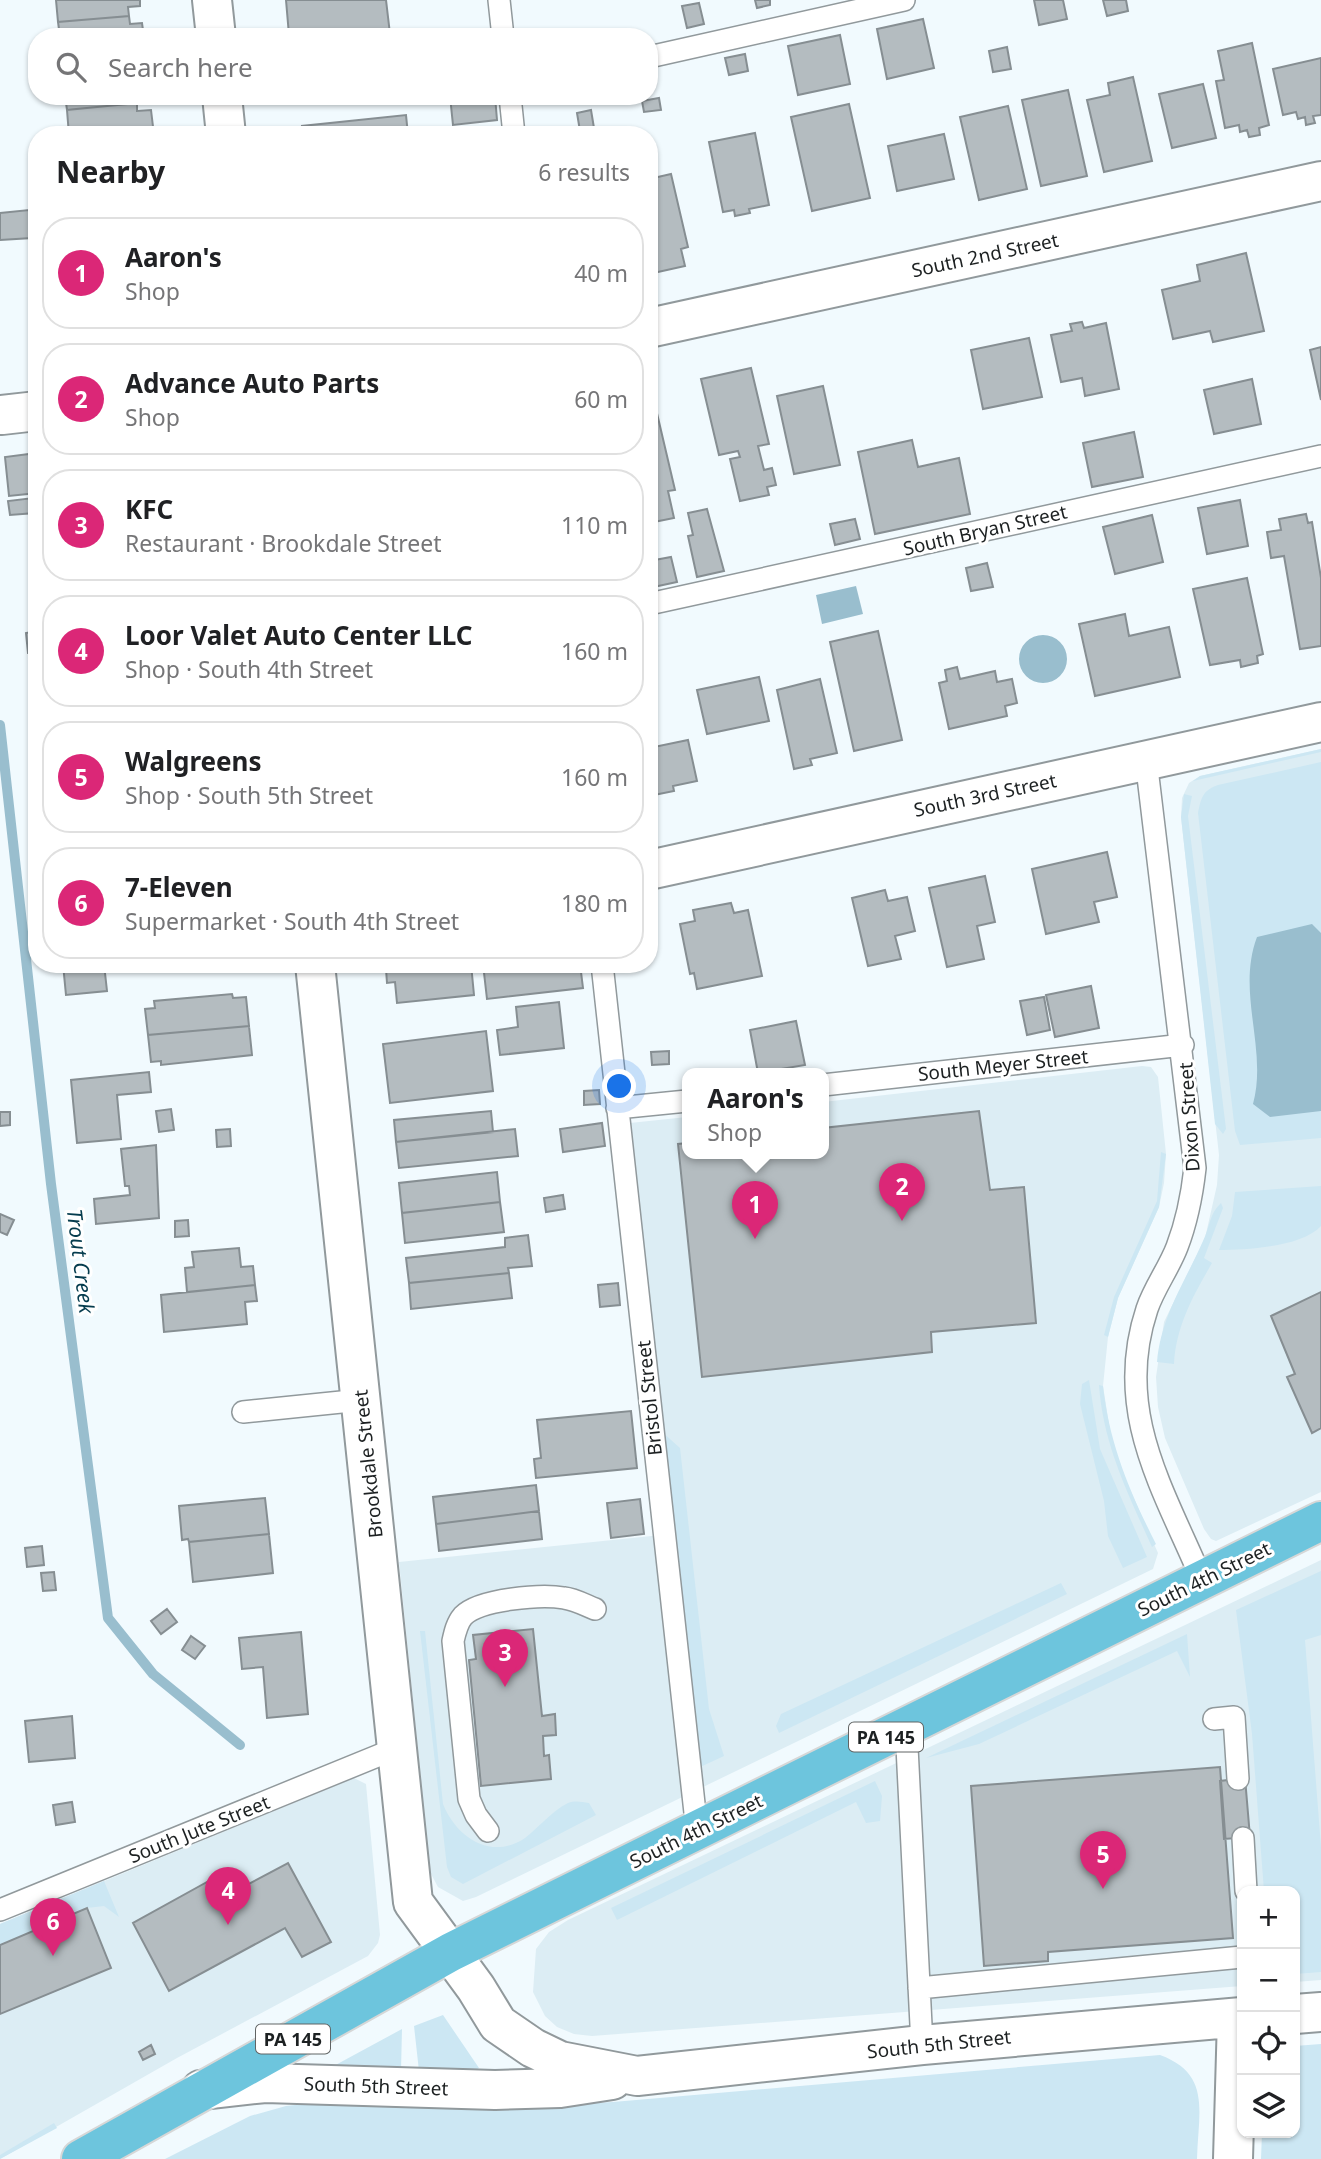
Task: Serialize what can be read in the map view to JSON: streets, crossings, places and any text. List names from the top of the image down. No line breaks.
{"streets":{"main road":["South 4th Street","PA 145"],"street":["South 2nd Street","South 3rd Street","Brookdale Street","South 5th Street"],"lane":["South Bryan Street","South Meyer Street","Dixon Street","Bristol Street","South Jute Street"]},"crossings":[["South 3rd Street","Dixon Street"],["South Meyer Street","Dixon Street"],["Dixon Street","South 4th Street"],["Bristol Street","South 4th Street"],["Brookdale Street","South 4th Street"],["Brookdale Street","South Jute Street"],["Brookdale Street","South 5th Street"],["South 4th Street","South 5th Street"]],"water":["Trout Creek"],"page":{"search":"Search here","heading":["Nearby","6 results"],"list":[{"mark":"1","name":"Aaron's","note":"Shop","value":"40 m"},{"mark":"2","name":"Advance Auto Parts","note":"Shop","value":"60 m"},{"mark":"3","name":"KFC","note":"Restaurant · Brookdale Street","value":"110 m"},{"mark":"4","name":"Loor Valet Auto Center LLC","note":"Shop · South 4th Street","value":"160 m"},{"mark":"5","name":"Walgreens","note":"Shop · South 5th Street","value":"160 m"},{"mark":"6","name":"7-Eleven","note":"Supermarket · South 4th Street","value":"180 m"}],"popup":["Aaron's","Shop"],"pins":["2","1","3","5","4","6"],"map_buttons":["+","−"]}}
